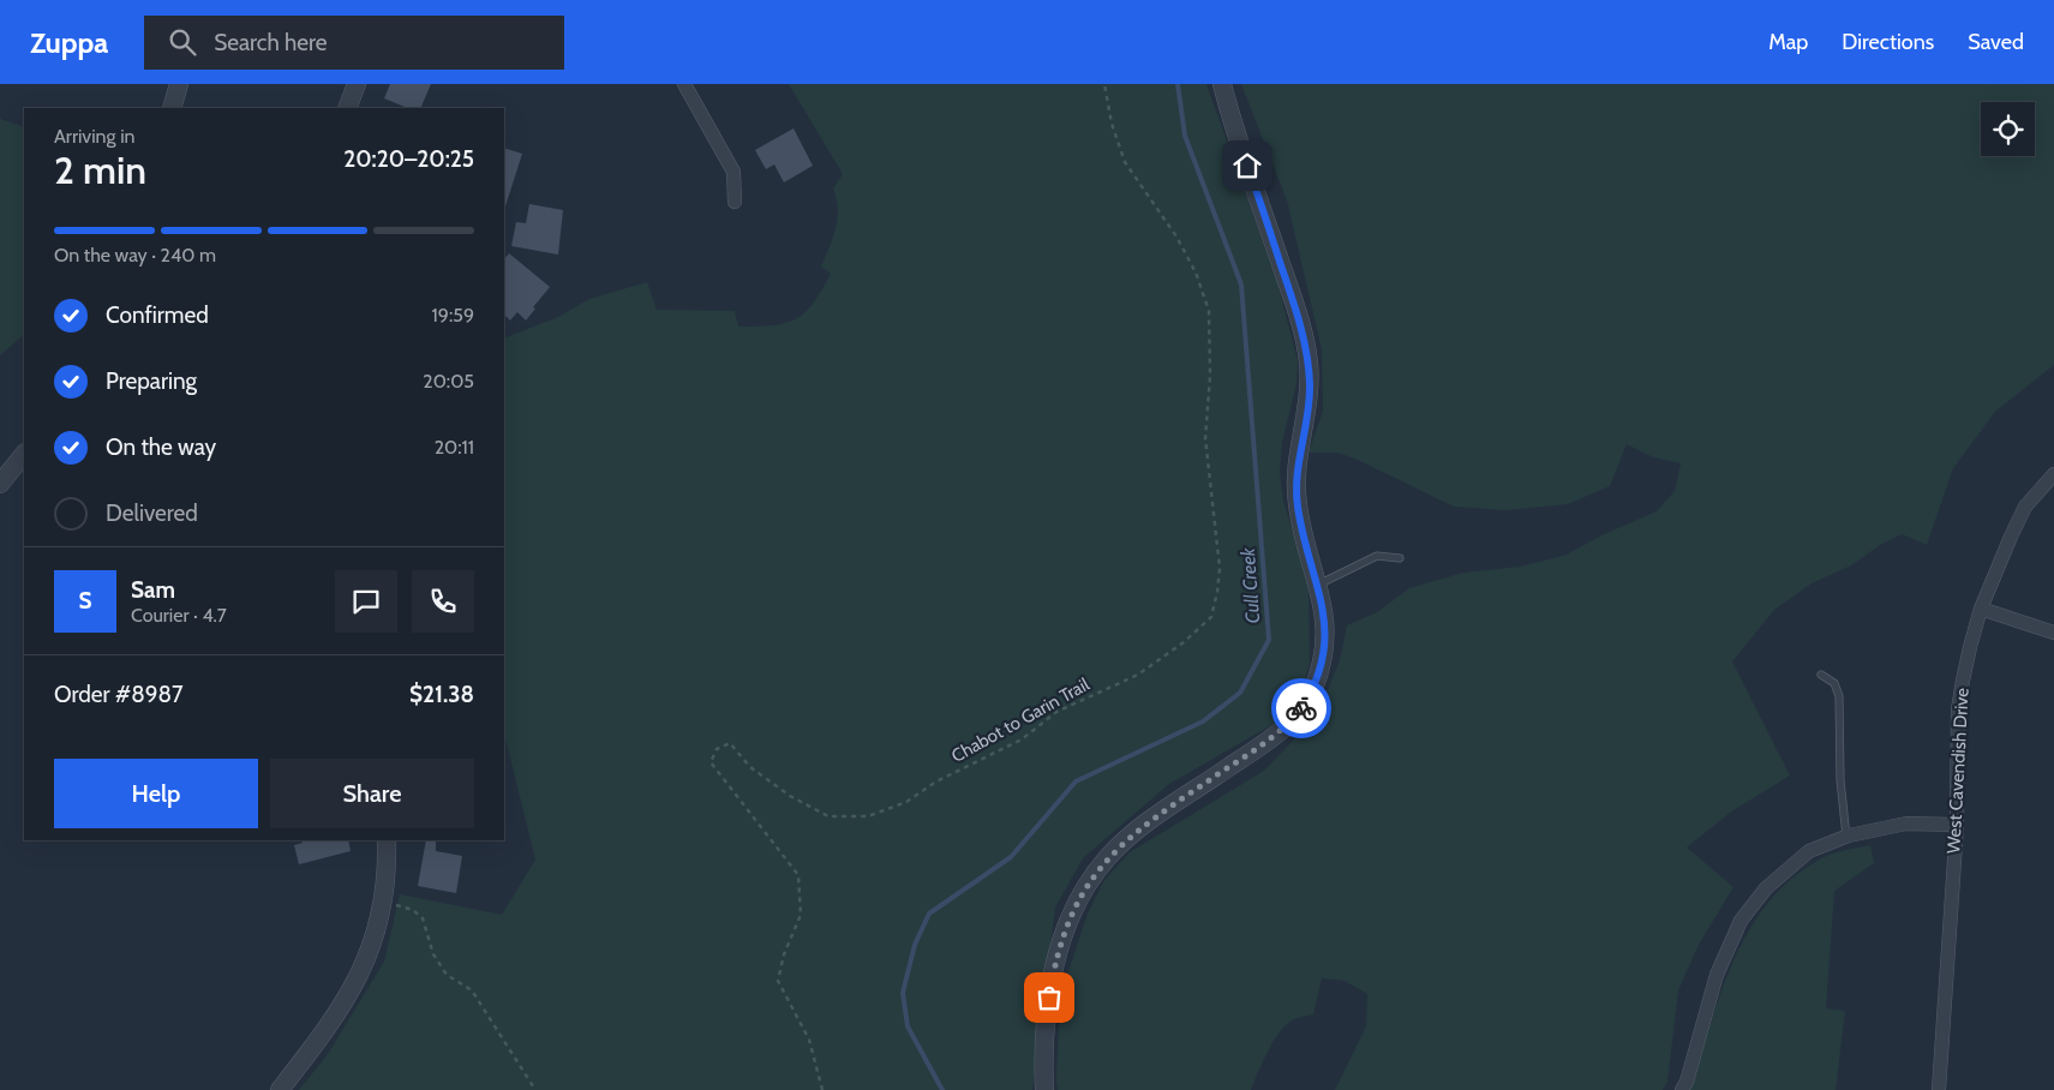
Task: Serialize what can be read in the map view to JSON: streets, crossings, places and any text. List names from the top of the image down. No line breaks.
{"streets":{"street":["West Cavendish Drive"],"path":["Chabot to Garin Trail"]},"water":["Cull Creek"],"page":{"header":"Zuppa","search":"Search here","nav":["Map","Directions","Saved"],"heading":["2 min","Arriving in","20:20–20:25"],"panel":["Sam","Courier · 4.7","Order #8987","$21.38"],"bar":"On the way · 240 m","list":[["Confirmed","19:59"],["Preparing","20:05"],["On the way","20:11"],"Delivered"],"round":"S","buttons":["Help","Share"]}}
